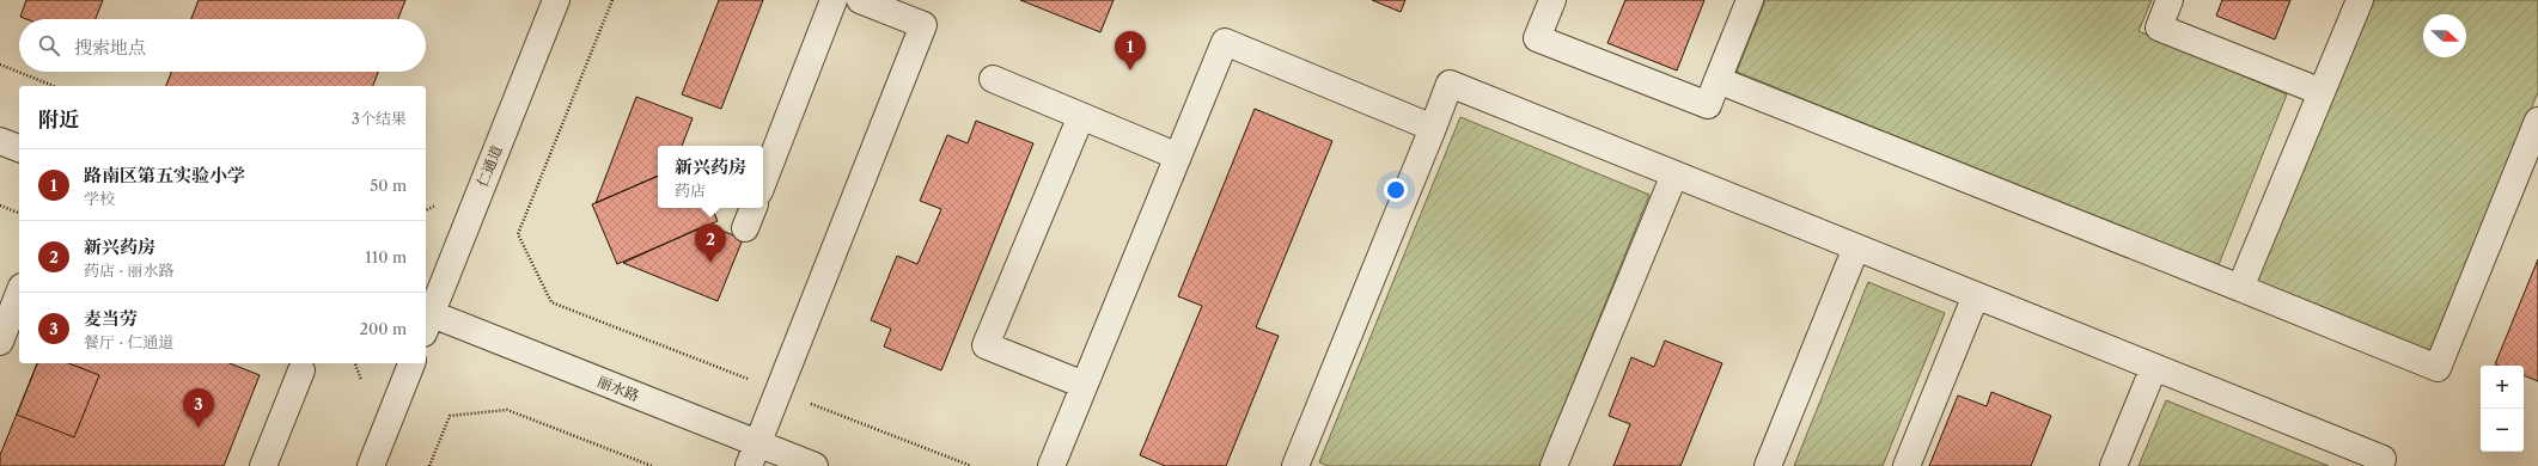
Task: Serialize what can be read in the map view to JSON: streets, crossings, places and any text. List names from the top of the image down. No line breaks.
{"streets":{"street":["仁通道","丽水路"]},"crossings":[["仁通道","丽水路"]],"north":"right","page":{"search":"搜索地点","pins":["1","2","3"],"heading":["附近","3个结果"],"popup":["新兴药房","药店"],"list":[{"mark":"1","name":"路南区第五实验小学","note":"学校","value":"50 m"},{"mark":"2","name":"新兴药房","note":"药店 · 丽水路","value":"110 m"},{"mark":"3","name":"麦当劳","note":"餐厅 · 仁通道","value":"200 m"}],"map_buttons":["+","−"]}}
